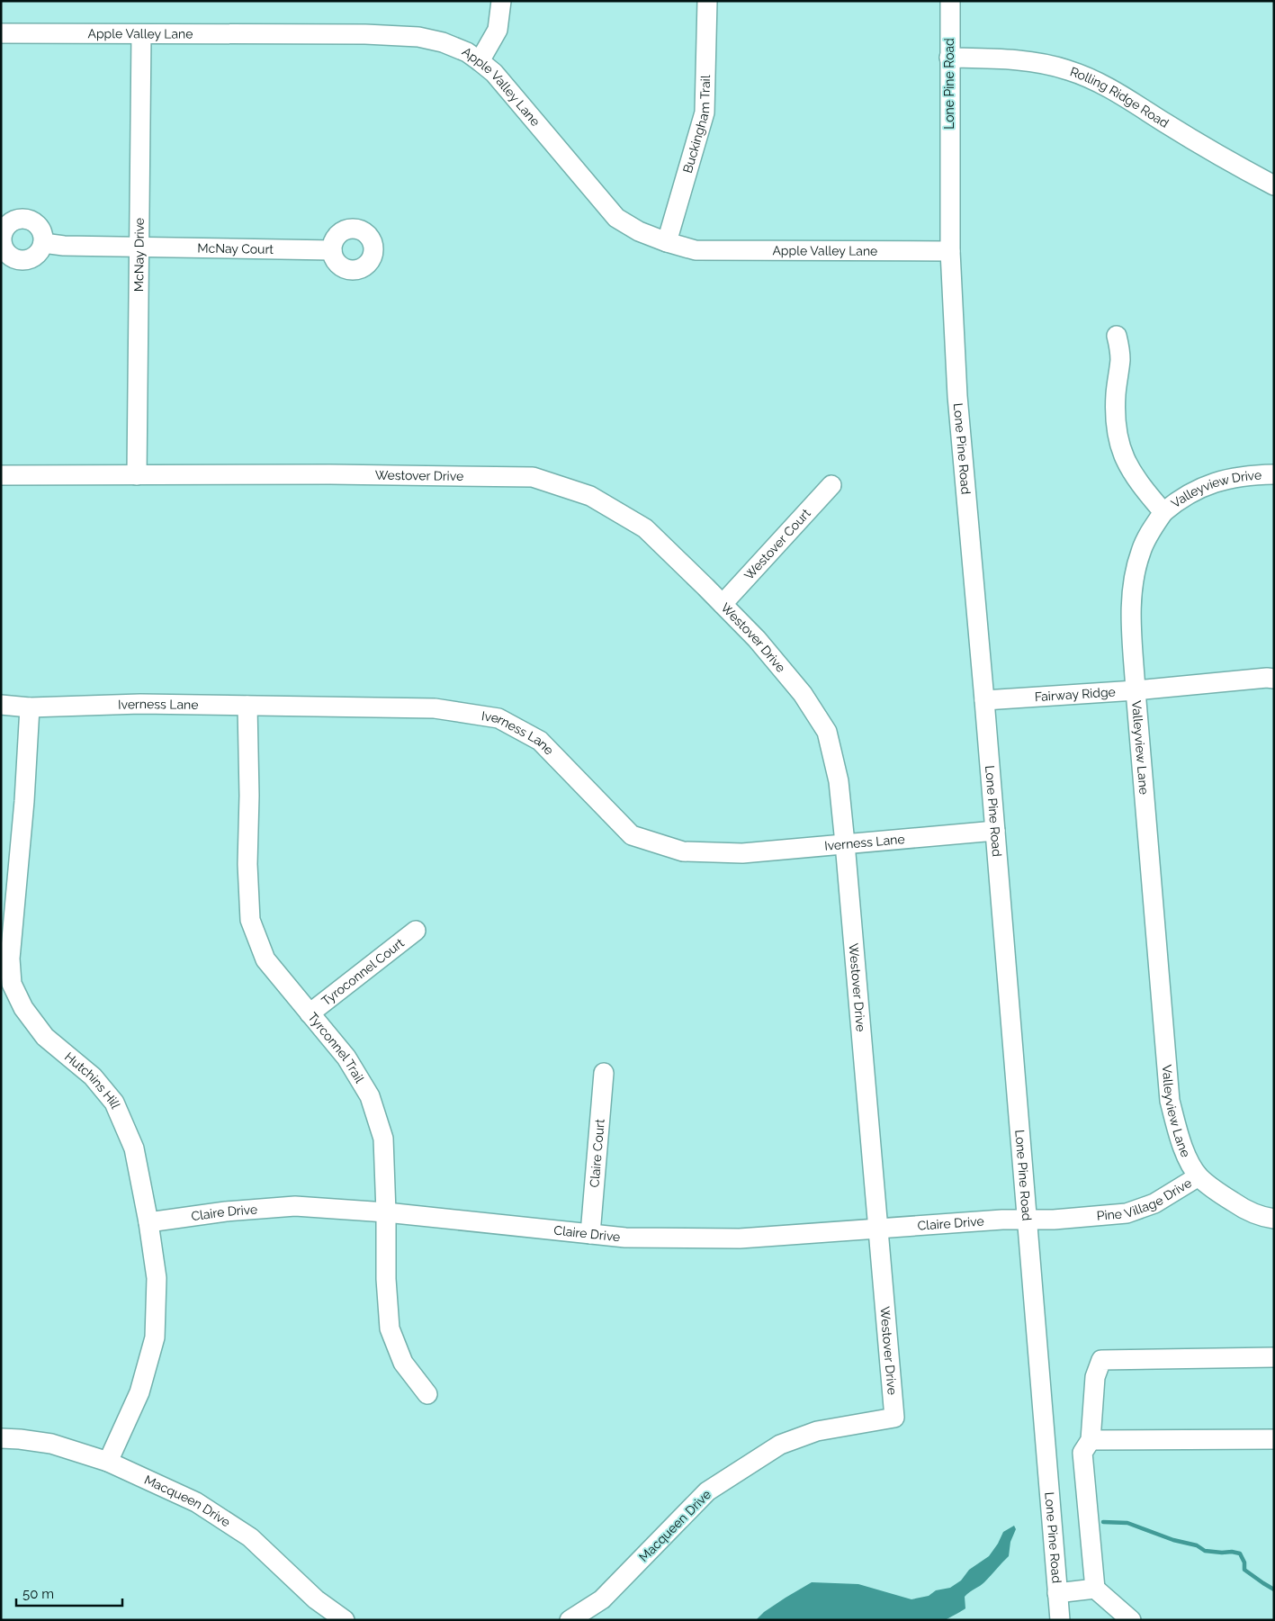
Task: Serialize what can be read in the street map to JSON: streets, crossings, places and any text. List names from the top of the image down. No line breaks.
{"streets":{"street":["Apple Valley Lane","Lone Pine Road","Rolling Ridge Road","Buckingham Trail","McNay Court","McNay Drive","Westover Drive","Valleyview Drive","Westover Court","Fairway Ridge","Iverness Lane","Valleyview Lane","Tyroconnel Court","Tyrconnel Trail","Hutchins Hill","Claire Court","Pine Village Drive","Claire Drive","Macqueen Drive"]},"crossings":[["Apple Valley Lane","Lone Pine Road"],["Apple Valley Lane","Buckingham Trail"],["Apple Valley Lane","McNay Drive"],["Lone Pine Road","Rolling Ridge Road"],["Lone Pine Road","Fairway Ridge"],["Lone Pine Road","Iverness Lane"],["Lone Pine Road","Pine Village Drive"],["Lone Pine Road","Claire Drive"],["McNay Court","McNay Drive"],["McNay Drive","Westover Drive"],["Westover Drive","Westover Court"],["Westover Drive","Iverness Lane"],["Westover Drive","Claire Drive"],["Westover Drive","Macqueen Drive"],["Valleyview Drive","Valleyview Lane"],["Fairway Ridge","Valleyview Lane"],["Iverness Lane","Tyrconnel Trail"],["Iverness Lane","Hutchins Hill"],["Valleyview Lane","Pine Village Drive"],["Tyroconnel Court","Tyrconnel Trail"],["Tyrconnel Trail","Claire Drive"],["Hutchins Hill","Claire Drive"],["Hutchins Hill","Macqueen Drive"],["Claire Court","Claire Drive"],["Pine Village Drive","Claire Drive"]],"scale_bar":"50 m"}
